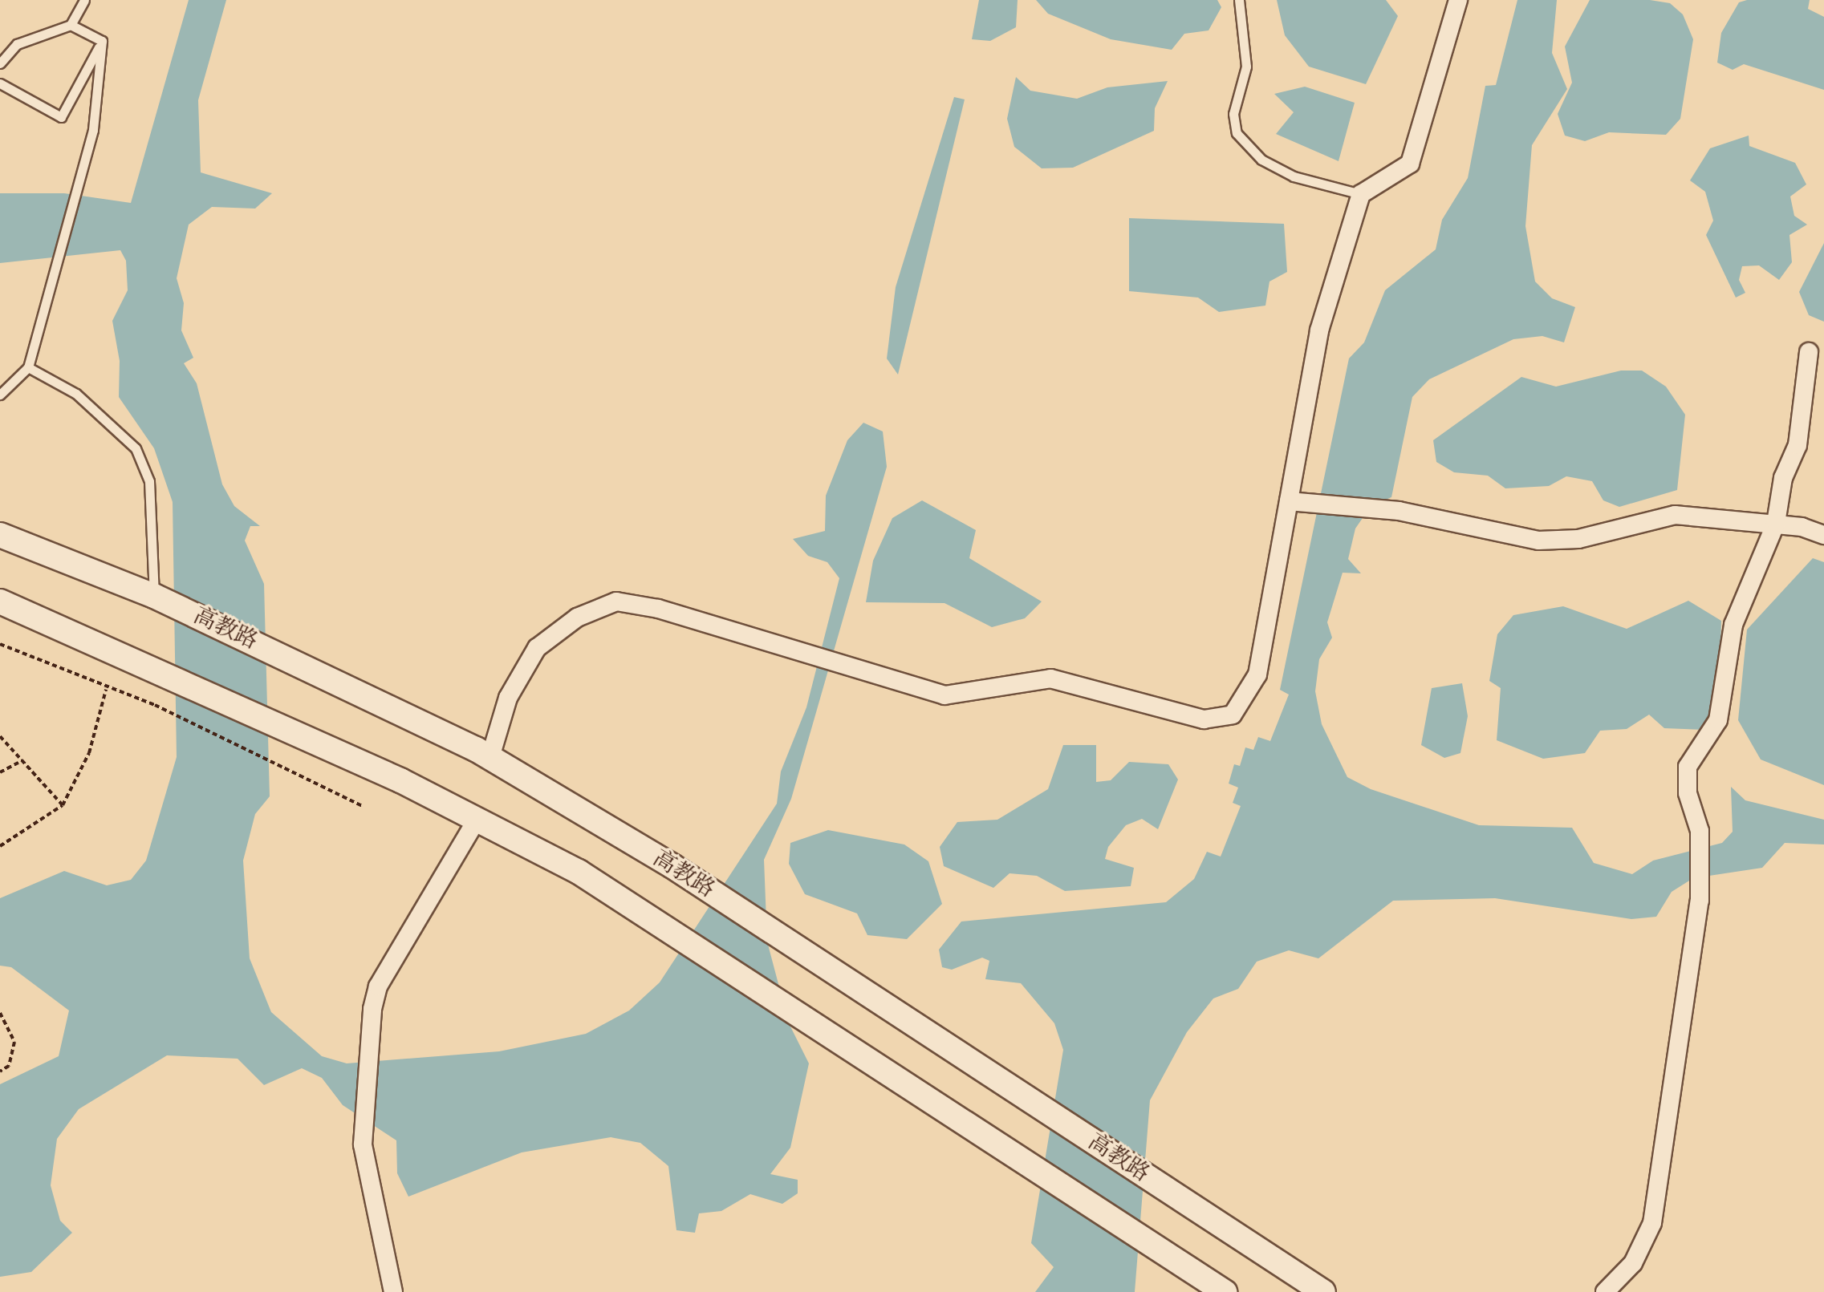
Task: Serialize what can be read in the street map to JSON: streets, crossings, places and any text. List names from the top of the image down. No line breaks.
{"streets":{"main road":["高教路"]}}
